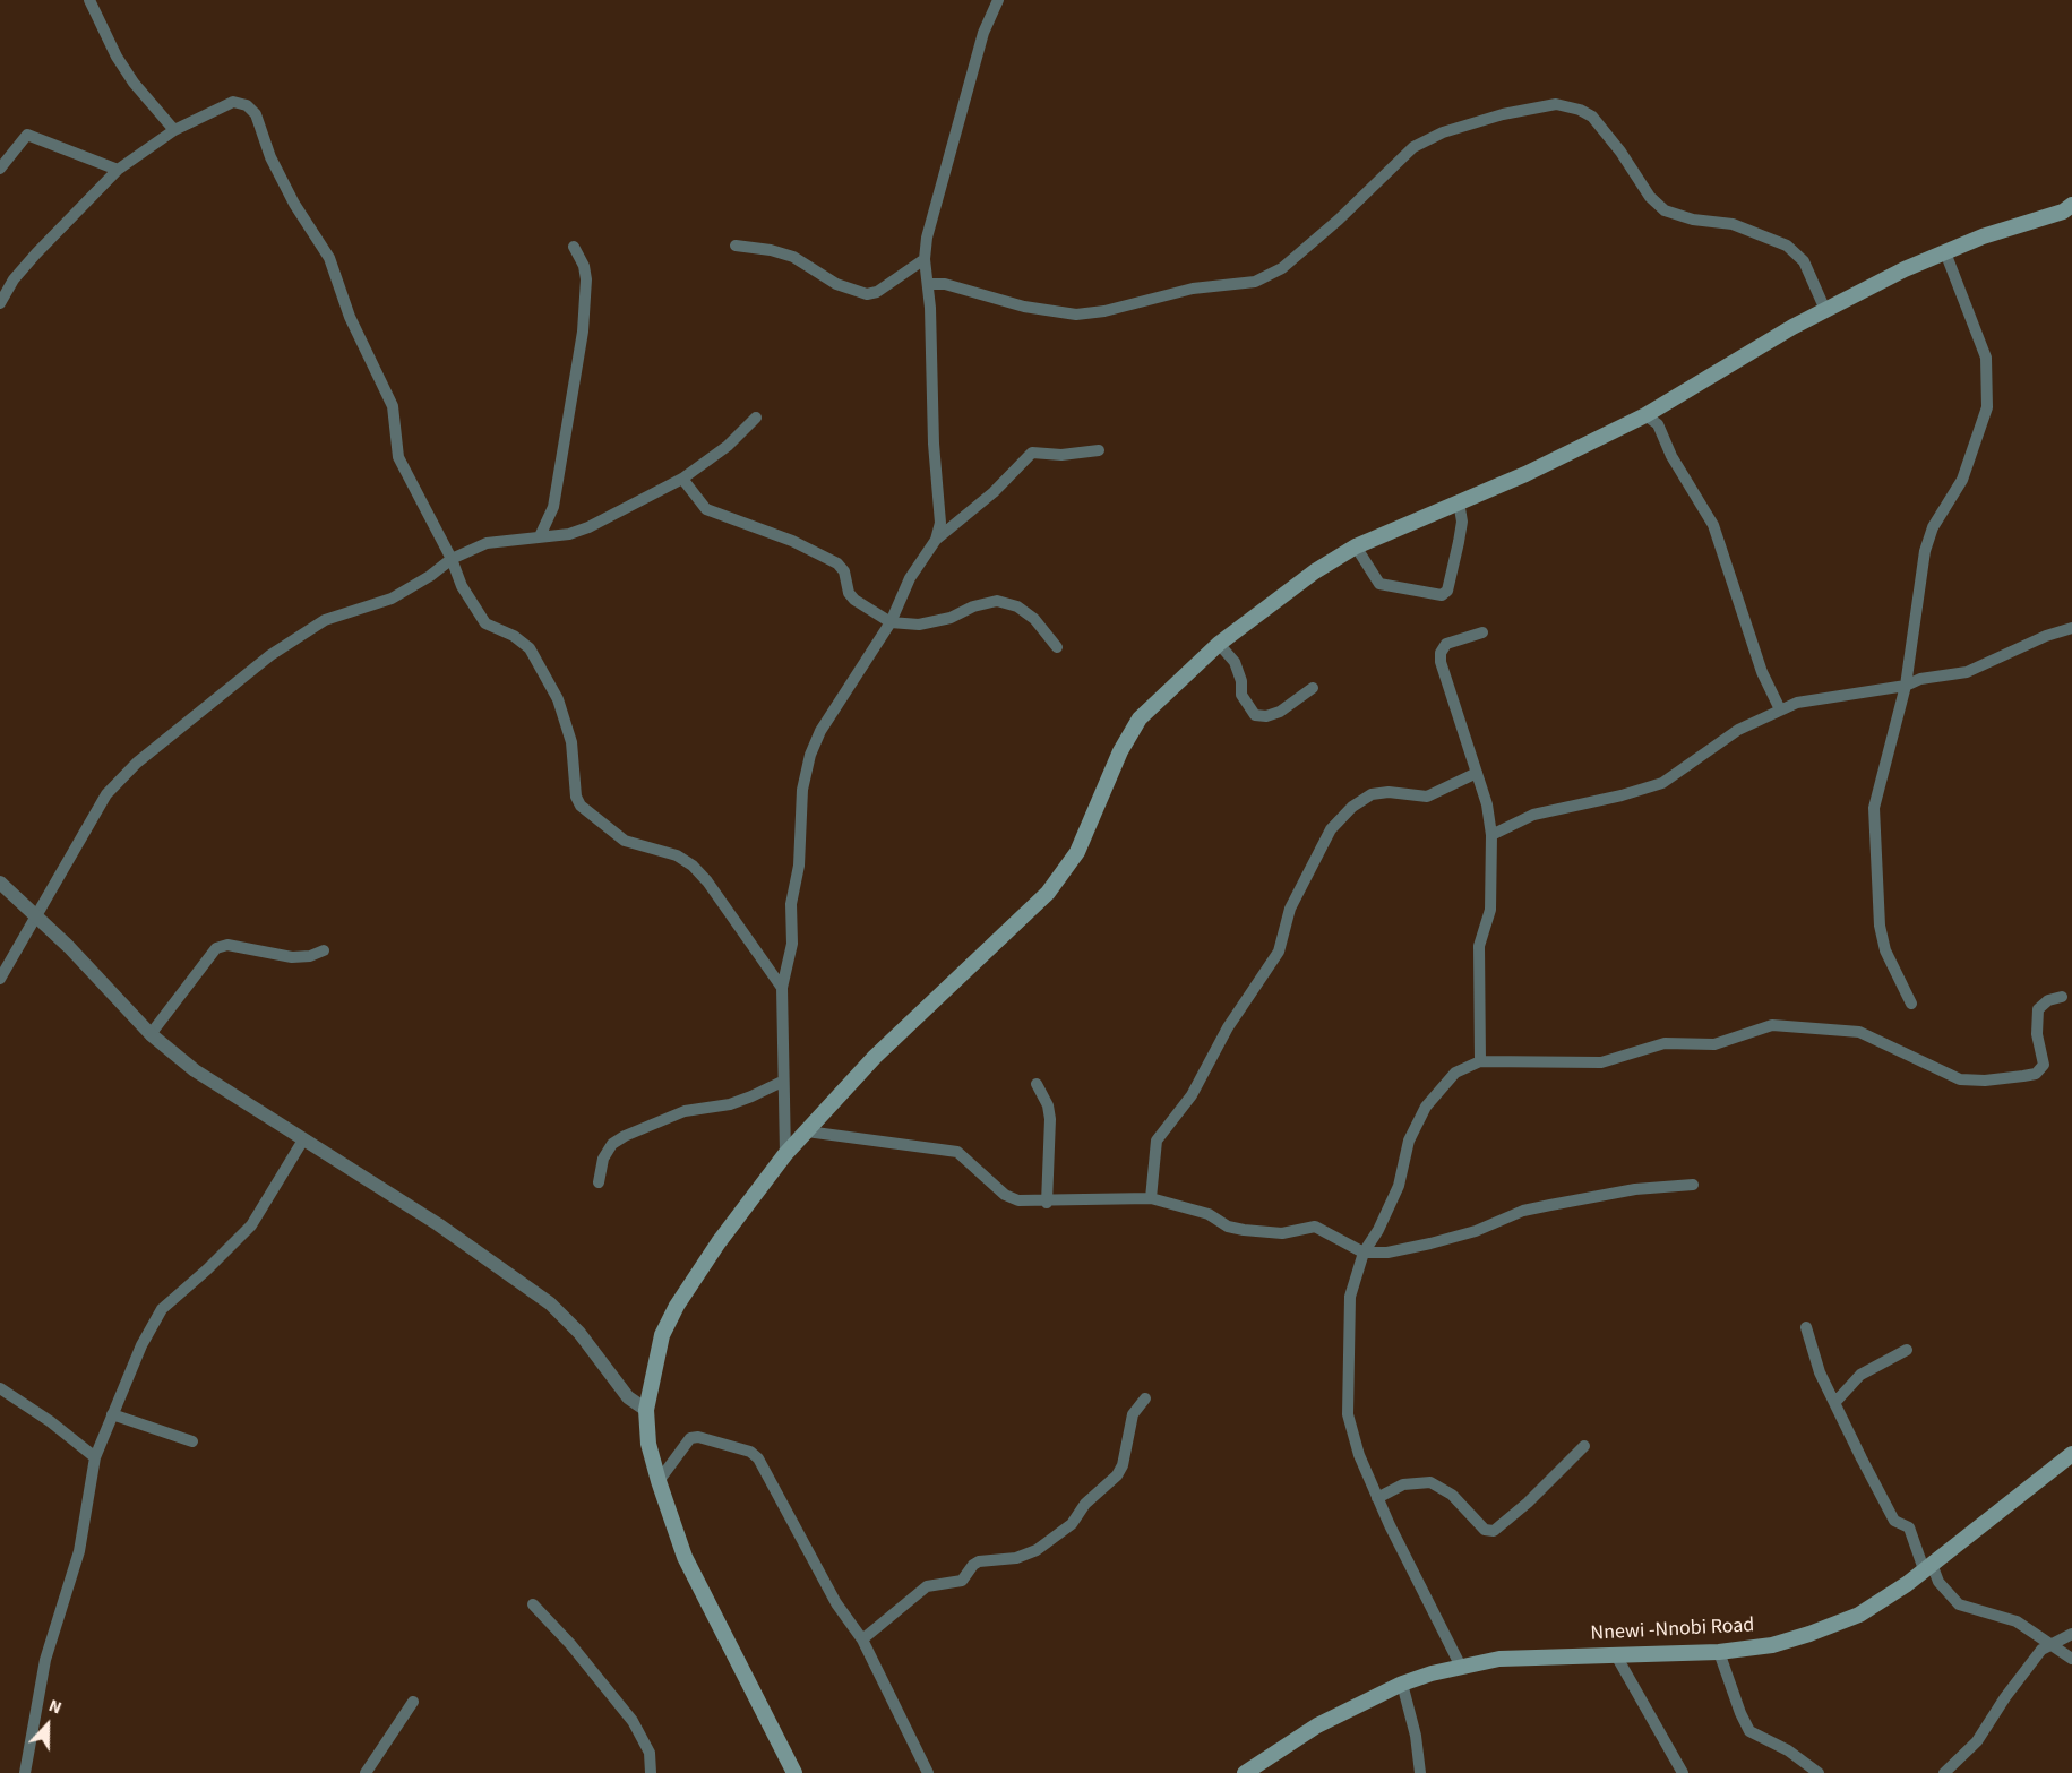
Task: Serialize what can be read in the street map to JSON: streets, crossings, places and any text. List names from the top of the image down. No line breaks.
{"streets":{"main road":["Nnewi -Nnobi Road"]},"north":"top"}
